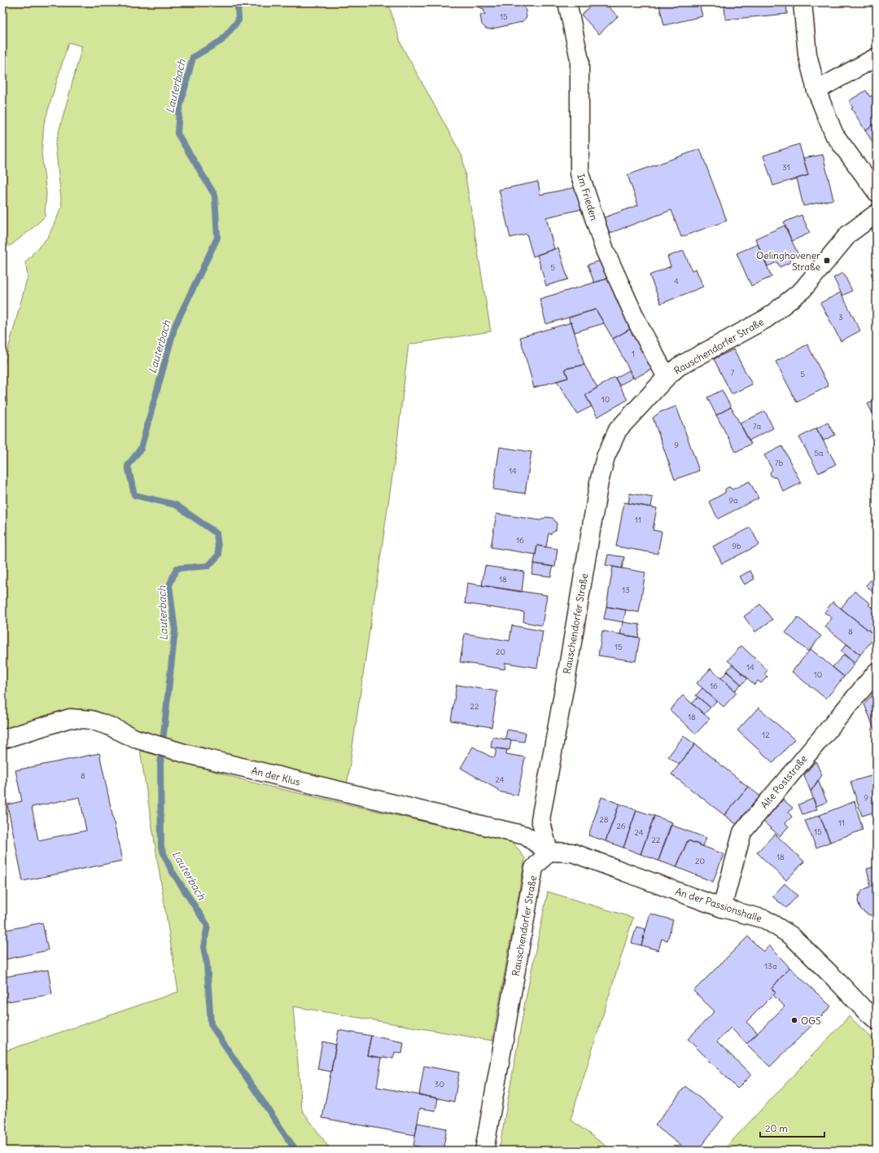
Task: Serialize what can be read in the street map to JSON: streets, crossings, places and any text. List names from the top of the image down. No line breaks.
{"streets":{"street":["Im Frieden","Rauschendorfer Straße","An der Klus","Alte Poststraße","An der Passionshalle"]},"crossings":[["Im Frieden","Rauschendorfer Straße"],["Rauschendorfer Straße","An der Klus"],["Rauschendorfer Straße","An der Passionshalle"],["An der Klus","An der Passionshalle"],["Alte Poststraße","An der Passionshalle"]],"water":["Lauterbach"],"places":{"transit":["Oelinghovener Straße"],"other":["OGS"]},"house_numbers":["15","31","5","4","3","1","7","5","10","7a","9","5a","7b","14","9a","11","16","9b","18","13","8","15","20","14","10","16","22","18","12","8","24","9","28","11","26","15","24","22","18","20","13a","30"],"scale_bar":"20 m"}
